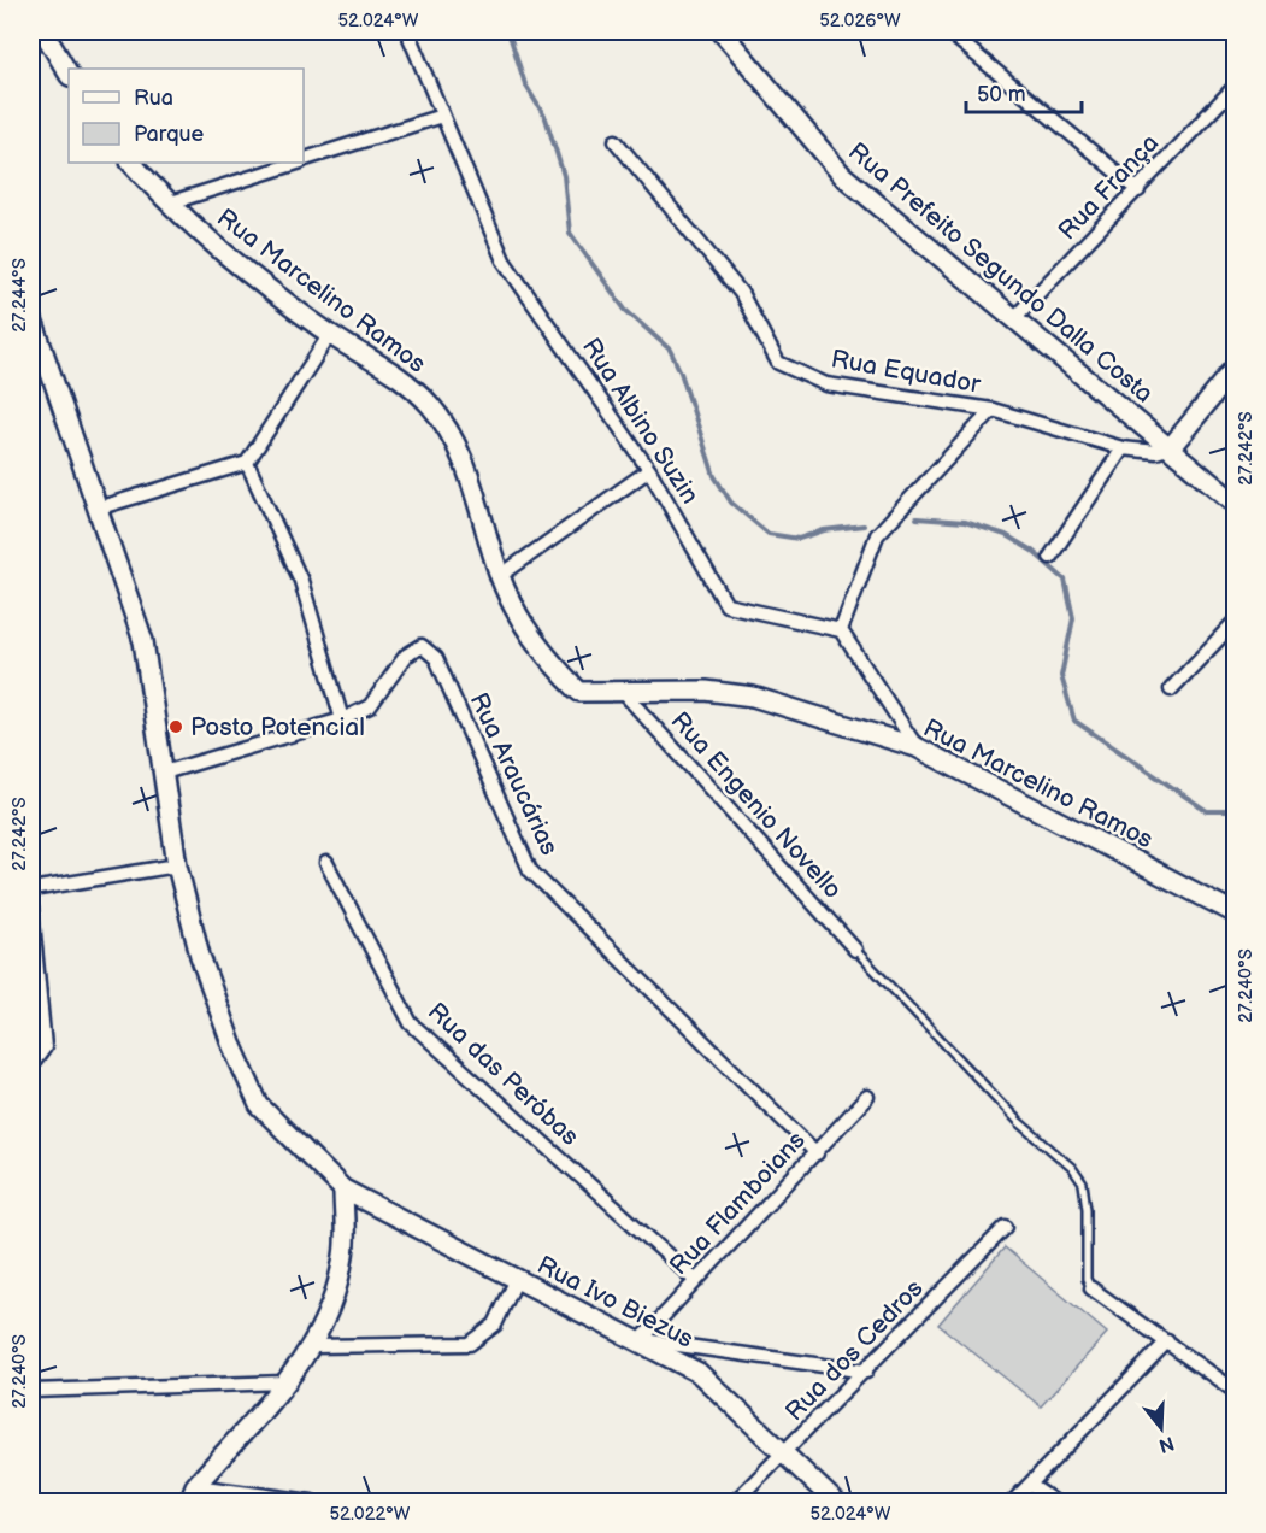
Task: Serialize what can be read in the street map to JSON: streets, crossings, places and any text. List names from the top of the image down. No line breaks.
{"streets":{"main road":["Rua Prefeito Segundo Dalla Costa","Rua Marcelino Ramos","Rua Ivo Biezus"],"street":["Rua França","Rua Equador","Rua Albino Suzin","Rua Araucárias","Rua Engenio Novello","Rua das Peróbas","Rua Flamboians","Rua dos Cedros"]},"crossings":[["Rua França","Rua Prefeito Segundo Dalla Costa"],["Rua Prefeito Segundo Dalla Costa","Rua Equador"],["Rua Marcelino Ramos","Rua Engenio Novello"],["Rua Araucárias","Rua Flamboians"],["Rua Araucárias","Rua Ivo Biezus"],["Rua das Peróbas","Rua Flamboians"],["Rua Flamboians","Rua Ivo Biezus"],["Rua Ivo Biezus","Rua dos Cedros"]],"places":["Posto Potencial"],"legend":["Rua","Parque"],"scale_bar":"50 m","north":"bottom","coordinates":["52.024°W","52.026°W","27.244°S","27.242°S","27.240°S","52.022°W"]}
